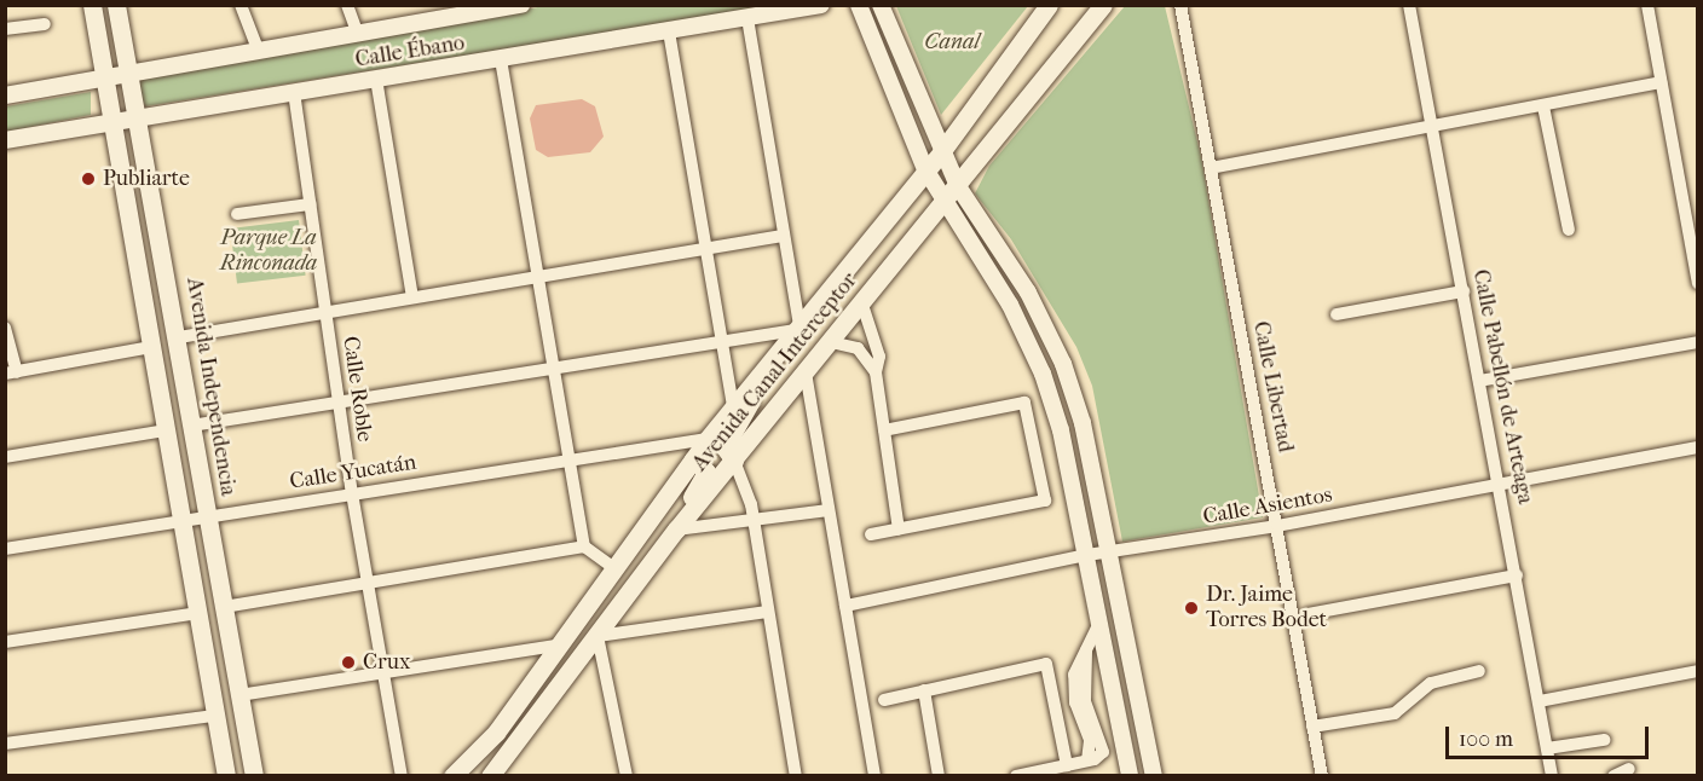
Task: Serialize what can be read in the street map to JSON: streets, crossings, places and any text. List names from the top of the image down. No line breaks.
{"streets":{"main road":["Avenida Canal Interceptor","Avenida Independencia"],"street":["Calle Ébano","Calle Libertad","Calle Pabellón de Arteaga","Calle Roble","Calle Yucatán","Calle Asientos"]},"crossings":[["Calle Ébano","Avenida Independencia"],["Calle Ébano","Calle Roble"],["Avenida Canal Interceptor","Calle Yucatán"],["Avenida Independencia","Calle Yucatán"],["Calle Libertad","Calle Asientos"],["Calle Pabellón de Arteaga","Calle Asientos"],["Calle Roble","Calle Yucatán"]],"parks":["Canal","Parque La Rinconada"],"places":["Publiarte","Dr. Jaime Torres Bodet","Crux"],"scale_bar":"100 m"}
